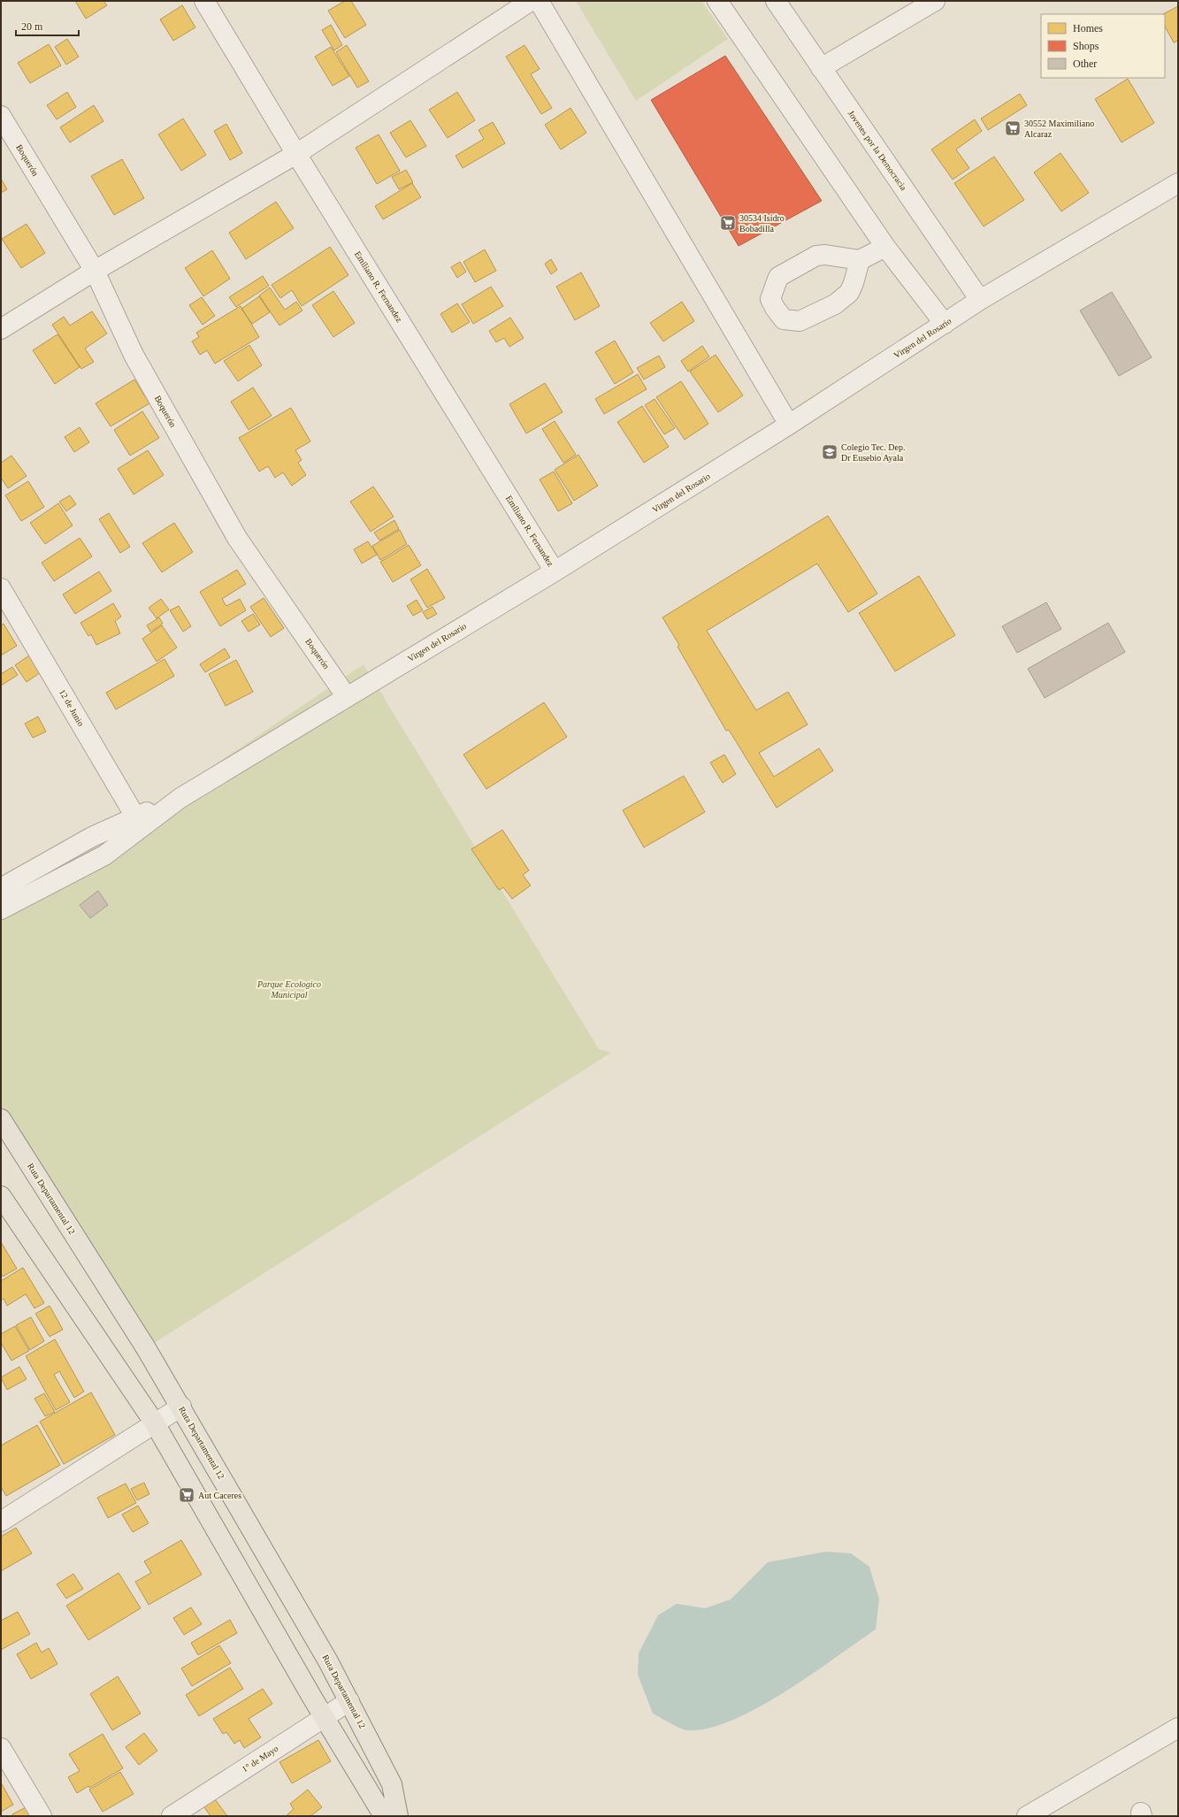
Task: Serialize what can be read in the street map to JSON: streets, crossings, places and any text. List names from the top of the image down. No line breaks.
{"streets":{"main road":["Ruta Departamental 12"],"street":["Jovenes por la Democracia","Boquerón","Emiliano R. Fernandez","Virgen del Rosario","12 de Junio","1° de Mayo"]},"crossings":[["Jovenes por la Democracia","Virgen del Rosario"],["Boquerón","Virgen del Rosario"],["Emiliano R. Fernandez","Virgen del Rosario"],["Virgen del Rosario","12 de Junio"],["Ruta Departamental 12","1° de Mayo"]],"parks":["Parque Ecologico Municipal"],"places":{"supermarket":["30552 Maximiliano Alcaraz","30534 Isidro Bobadilla","Aut Caceres"],"school or university":["Colegio Tec. Dep. Dr Eusebio Ayala"]},"legend":["Homes","Shops","Other"],"scale_bar":"20 m"}
